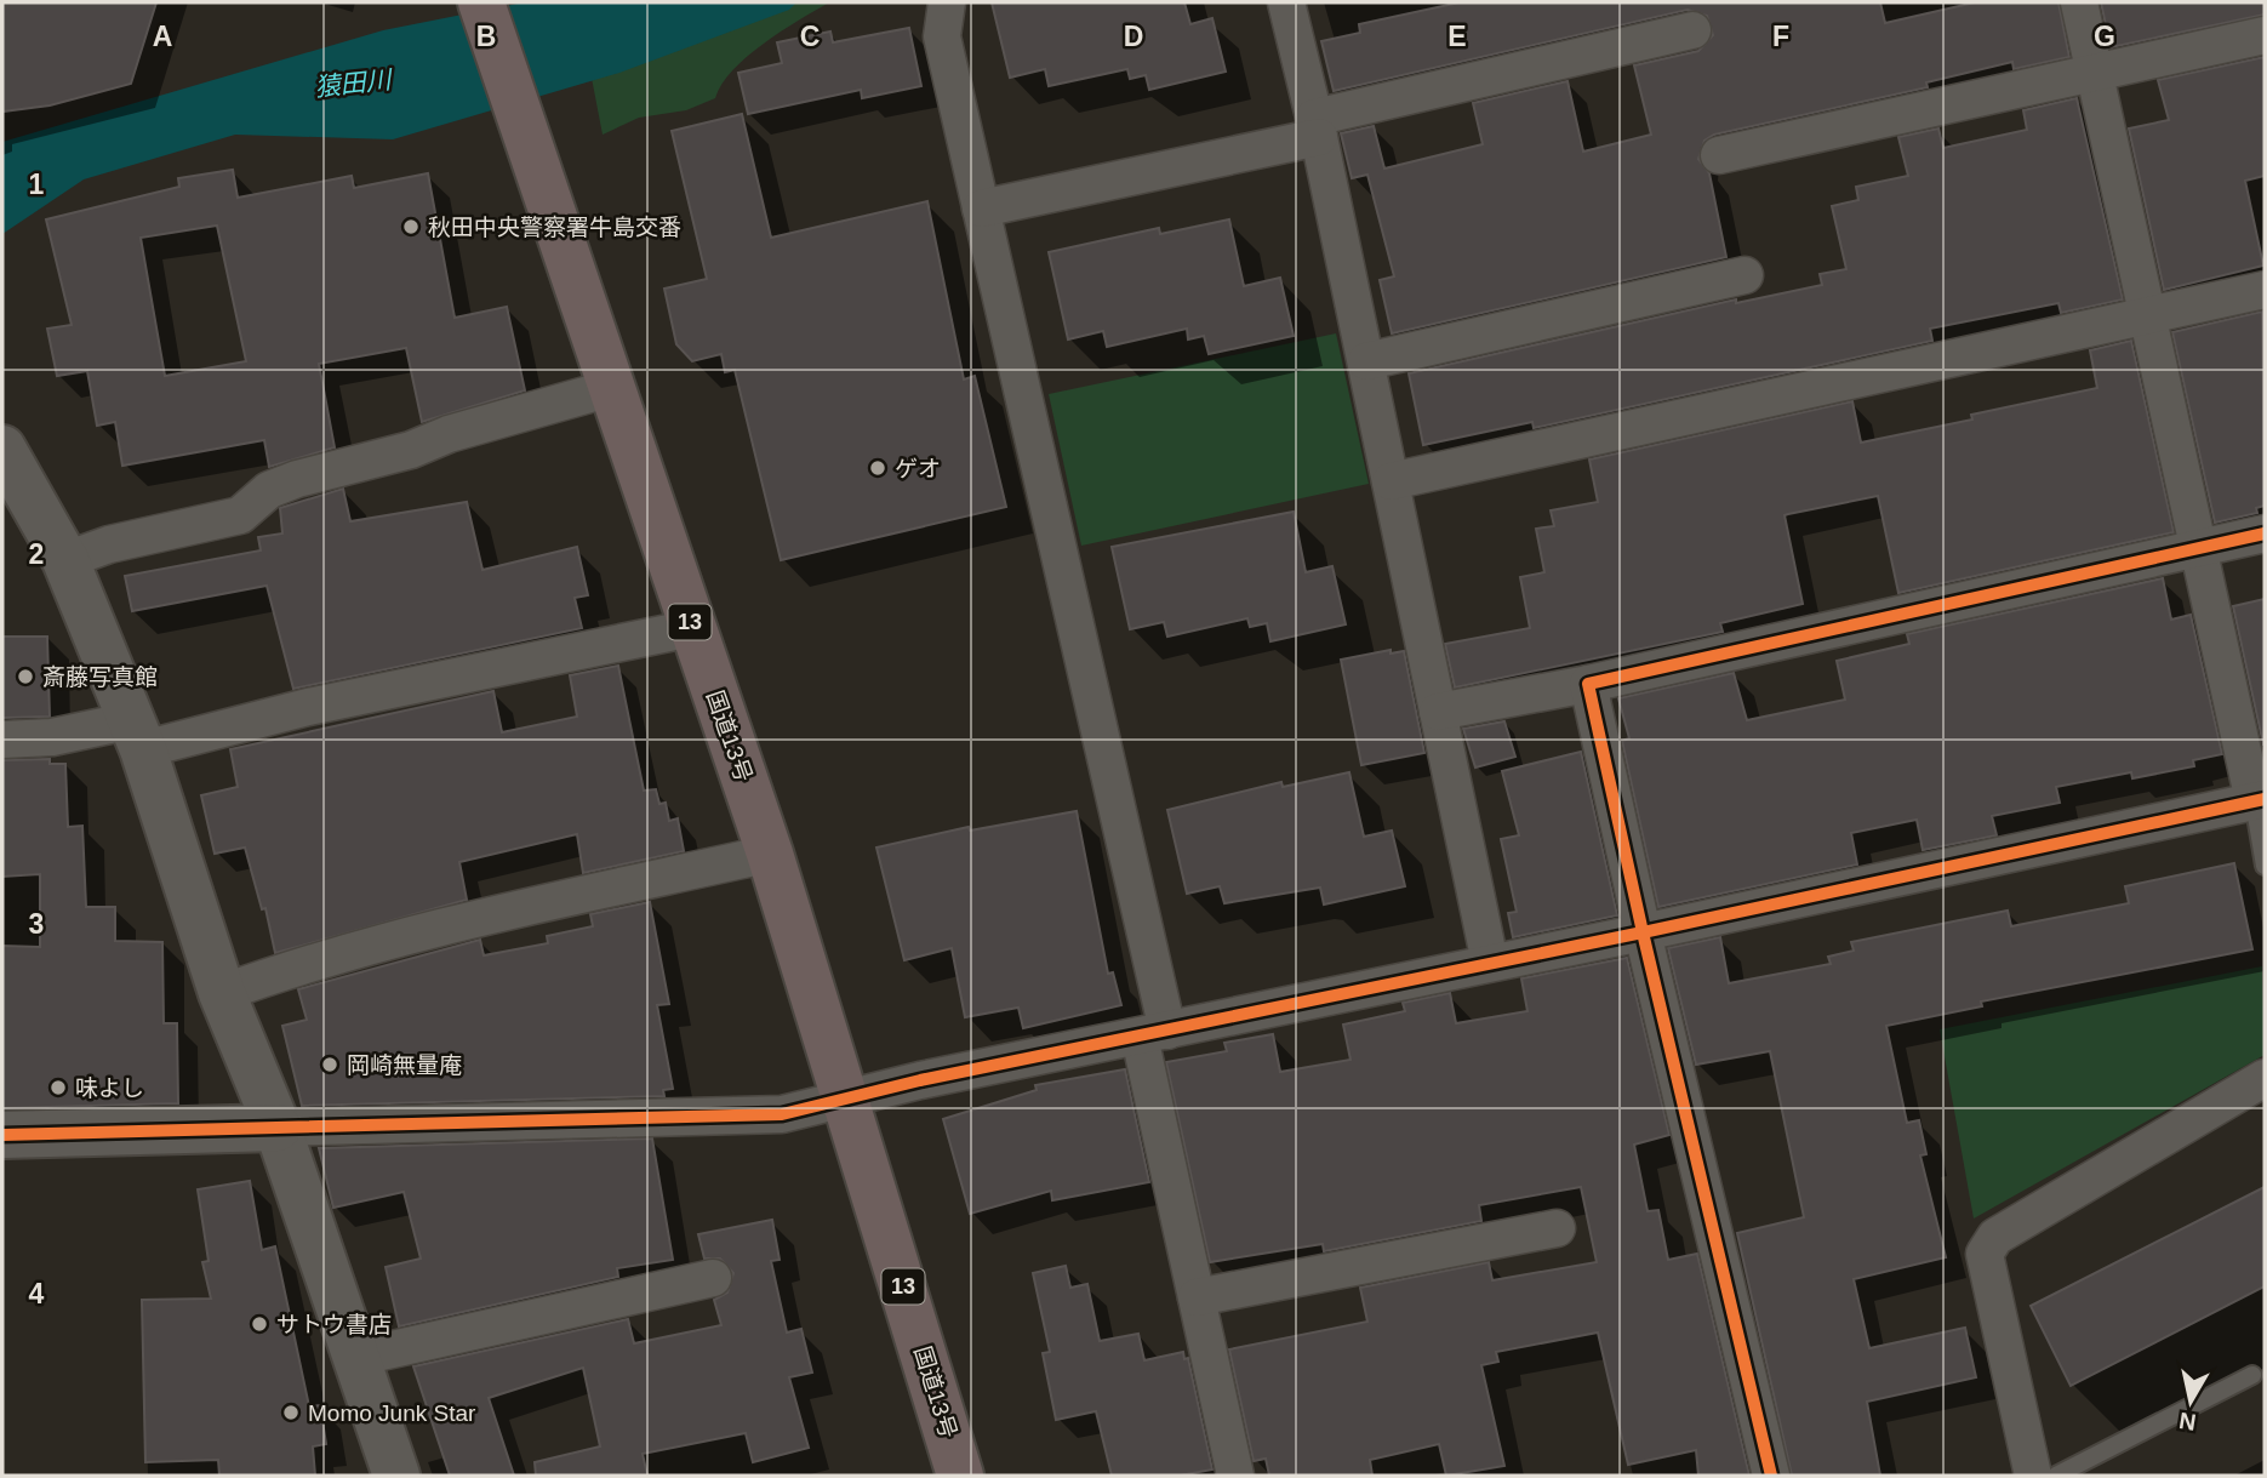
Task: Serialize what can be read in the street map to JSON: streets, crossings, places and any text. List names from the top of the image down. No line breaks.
{"streets":{"highway":["13","国道13号"]},"water":["猿田川"],"places":["秋田中央警察署牛島交番","ゲオ","斎藤写真館","岡崎無量庵","味よし","サトウ書店","Momo Junk Star"],"north":"bottom","grid":{"columns":["A","B","C","D","E","F","G"],"rows":["1","2","3","4"]}}
